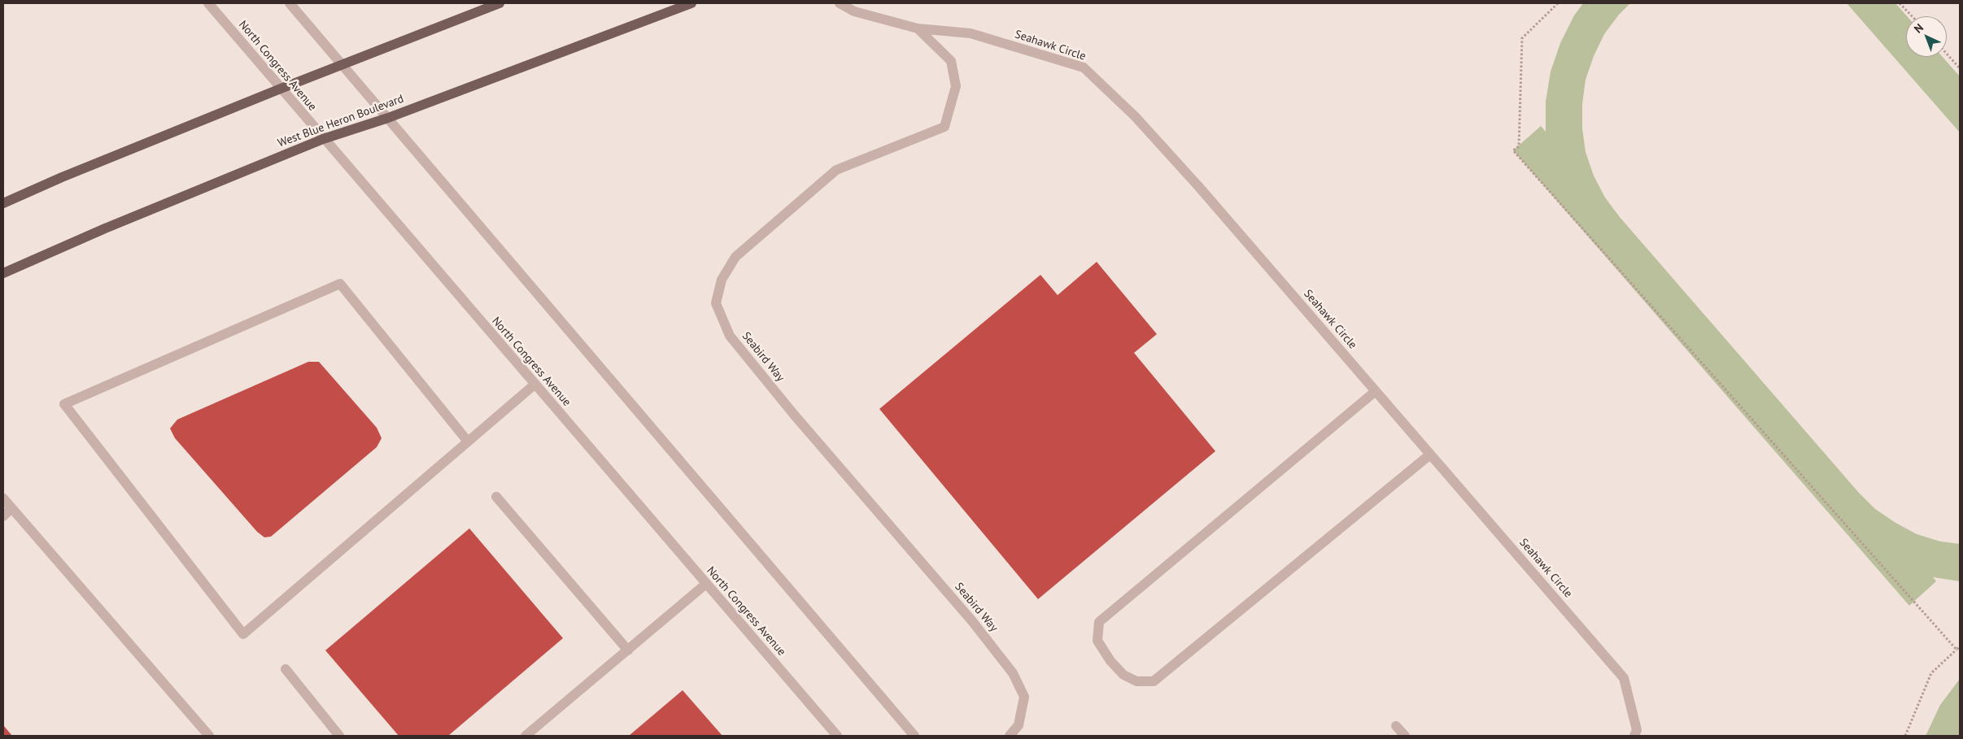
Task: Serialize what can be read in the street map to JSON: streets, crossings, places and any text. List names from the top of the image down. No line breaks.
{"streets":{"main road":["West Blue Heron Boulevard"],"street":["Seahawk Circle","North Congress Avenue","Seabird Way"]},"crossings":[["Seahawk Circle","Seabird Way"],["North Congress Avenue","West Blue Heron Boulevard"]],"north":"top left"}
